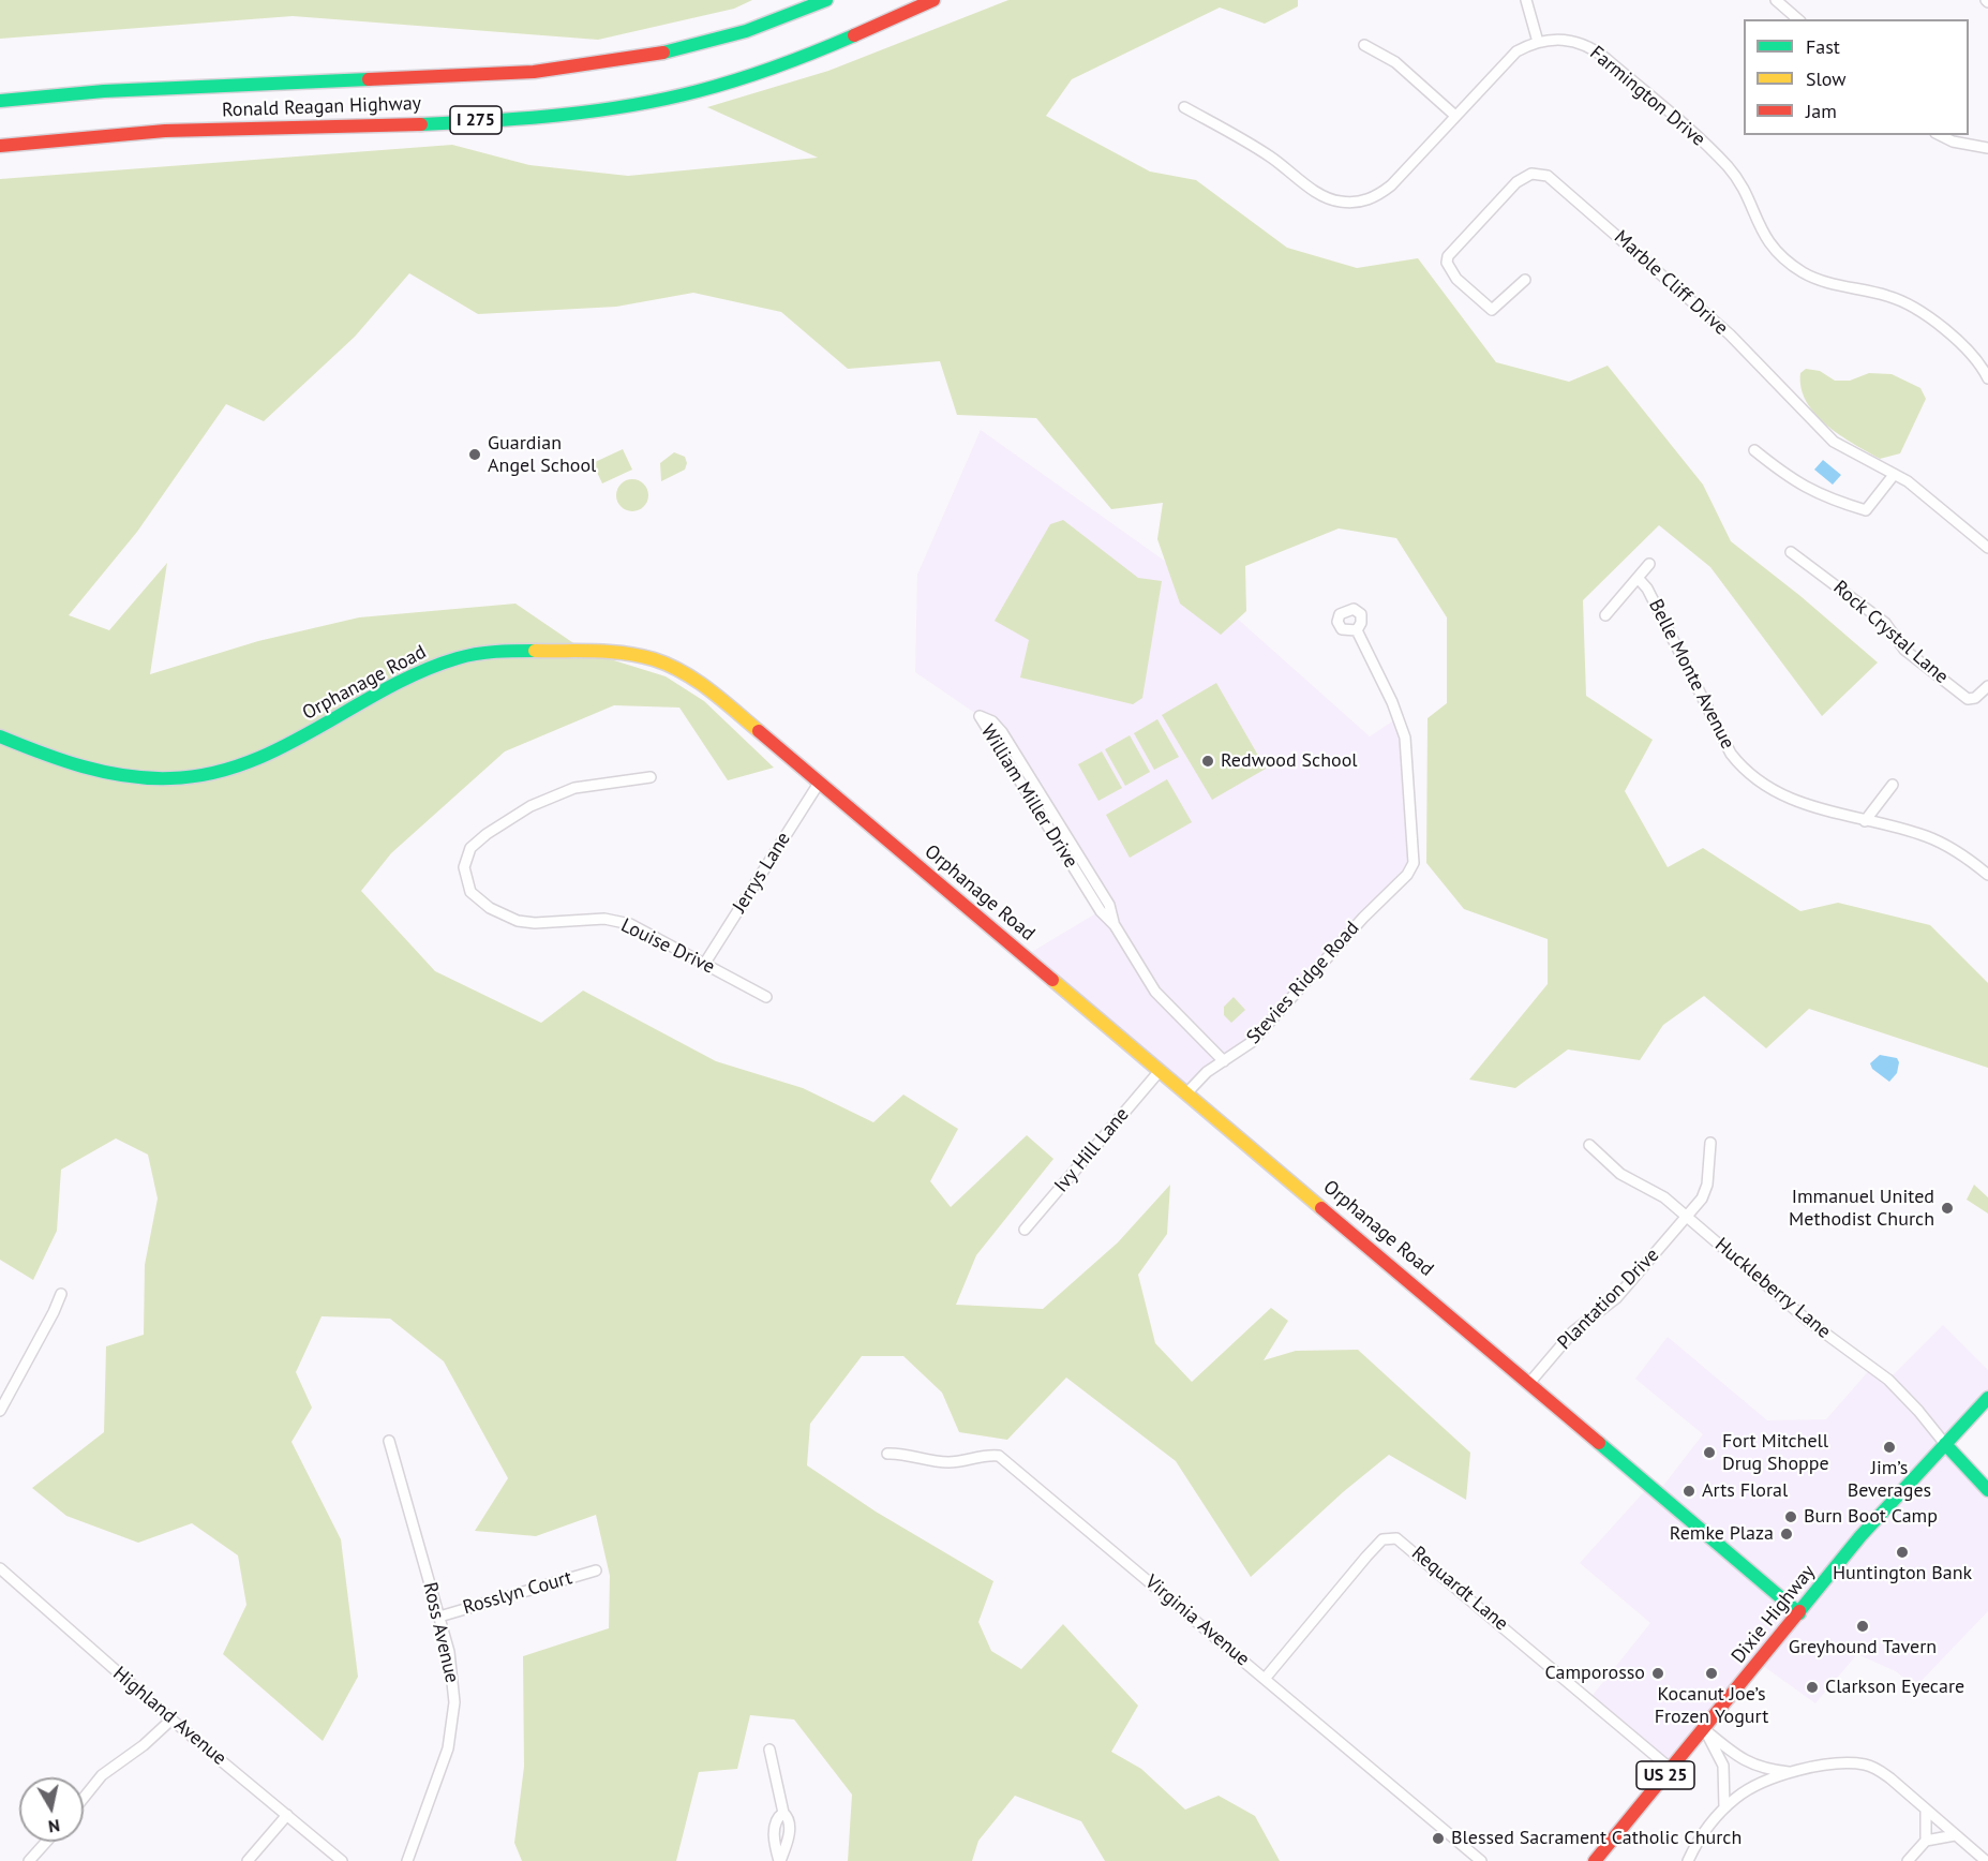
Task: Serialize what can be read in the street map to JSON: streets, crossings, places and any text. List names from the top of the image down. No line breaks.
{"streets":{"main road":["Ronald Reagan Highway","I 275","Orphanage Road","Dixie Highway","US 25"],"street":["Farmington Drive","Marble Cliff Drive","Rock Crystal Lane","Belle Monte Avenue","William Miller Drive","Jerrys Lane","Louise Drive","Stevies Ridge Road","Ivy Hill Lane","Huckleberry Lane","Plantation Drive","Requardt Lane","Rosslyn Court","Virginia Avenue","Ross Avenue","Highland Avenue"]},"crossings":[["Orphanage Road","Jerrys Lane"],["Orphanage Road","Stevies Ridge Road"],["Orphanage Road","Ivy Hill Lane"],["Orphanage Road","Plantation Drive"],["Orphanage Road","Dixie Highway"],["William Miller Drive","Stevies Ridge Road"],["Jerrys Lane","Louise Drive"],["Huckleberry Lane","Plantation Drive"],["Huckleberry Lane","Dixie Highway"],["Requardt Lane","Dixie Highway"],["Requardt Lane","Virginia Avenue"],["Rosslyn Court","Ross Avenue"]],"places":["Guardian Angel School","Redwood School","Immanuel United Methodist Church","Jim’s Beverages","Fort Mitchell Drug Shoppe","Arts Floral","Burn Boot Camp","Remke Plaza","Huntington Bank","Greyhound Tavern","Camporosso","Kocanut Joe’s Frozen Yogurt","Clarkson Eyecare","Blessed Sacrament Catholic Church"],"legend":["Fast","Slow","Jam"],"north":"bottom"}
